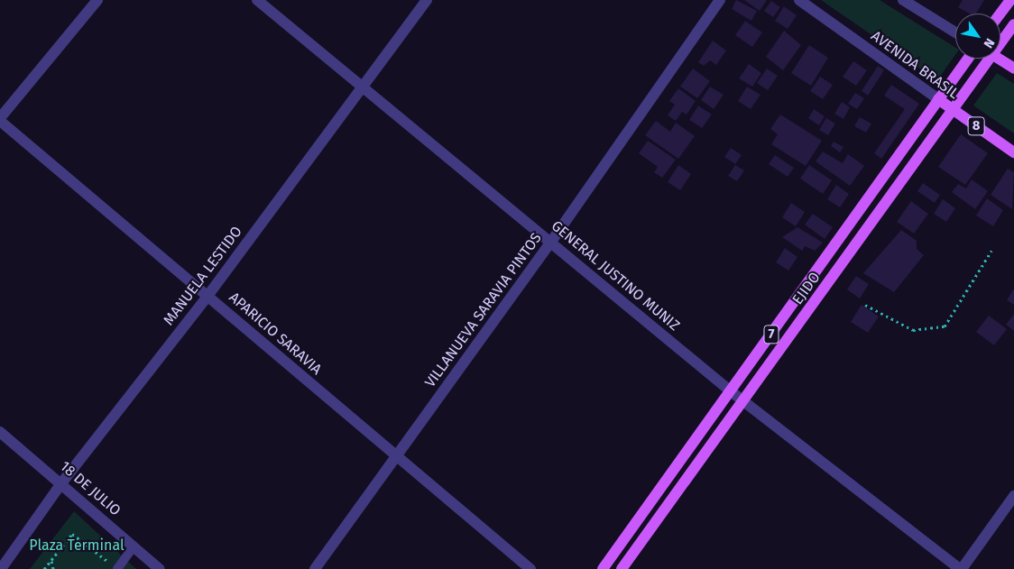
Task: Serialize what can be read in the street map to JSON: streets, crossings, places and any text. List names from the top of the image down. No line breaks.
{"streets":{"main road":["AVENIDA BRASIL","8","EJIDO","7"],"street":["MANUELA LESTIDO","GENERAL JUSTINO MUNIZ","VILLANUEVA SARAVIA PINTOS","APARICIO SARAVIA","18 DE JULIO"]},"crossings":[["AVENIDA BRASIL","EJIDO"],["MANUELA LESTIDO","GENERAL JUSTINO MUNIZ"],["MANUELA LESTIDO","APARICIO SARAVIA"],["MANUELA LESTIDO","18 DE JULIO"],["GENERAL JUSTINO MUNIZ","EJIDO"],["GENERAL JUSTINO MUNIZ","VILLANUEVA SARAVIA PINTOS"],["VILLANUEVA SARAVIA PINTOS","APARICIO SARAVIA"]],"parks":["Plaza Terminal"],"north":"bottom right"}
